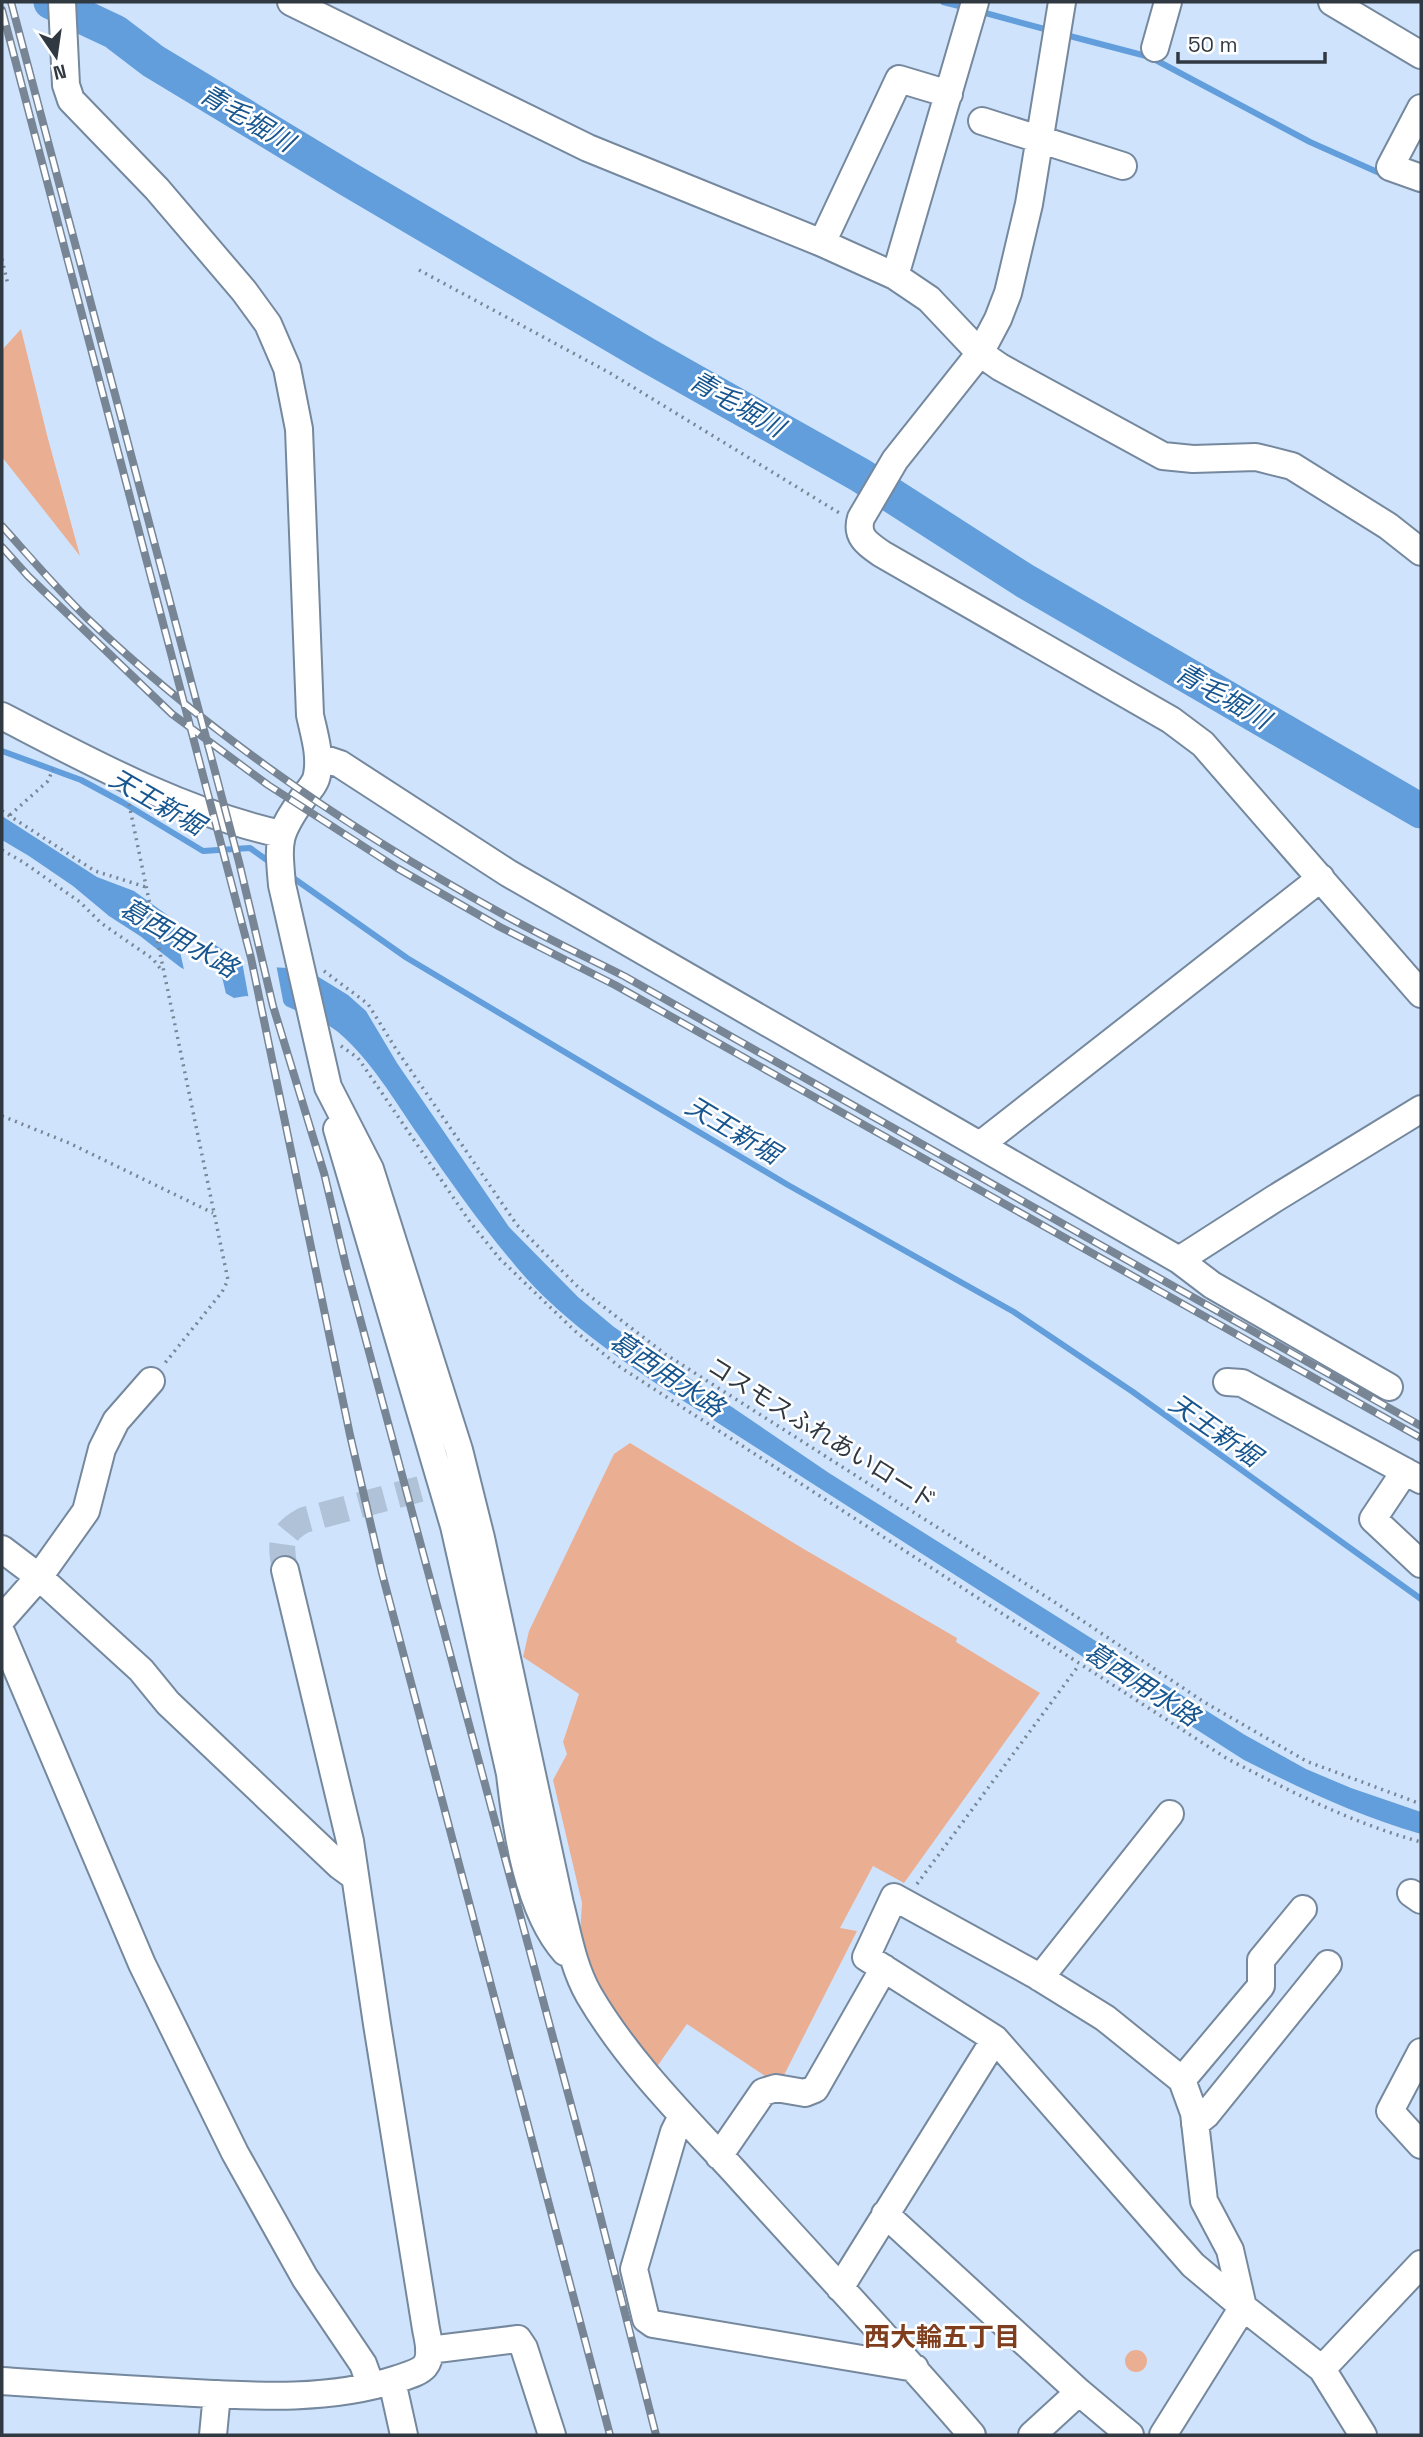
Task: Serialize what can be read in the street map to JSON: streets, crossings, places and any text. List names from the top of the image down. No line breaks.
{"streets":{"path":["コスモスふれあいロード"]},"districts":["西大輪五丁目"],"water":["青毛堀川","天王新堀","葛西用水路"],"scale_bar":"50 m","north":"bottom"}
